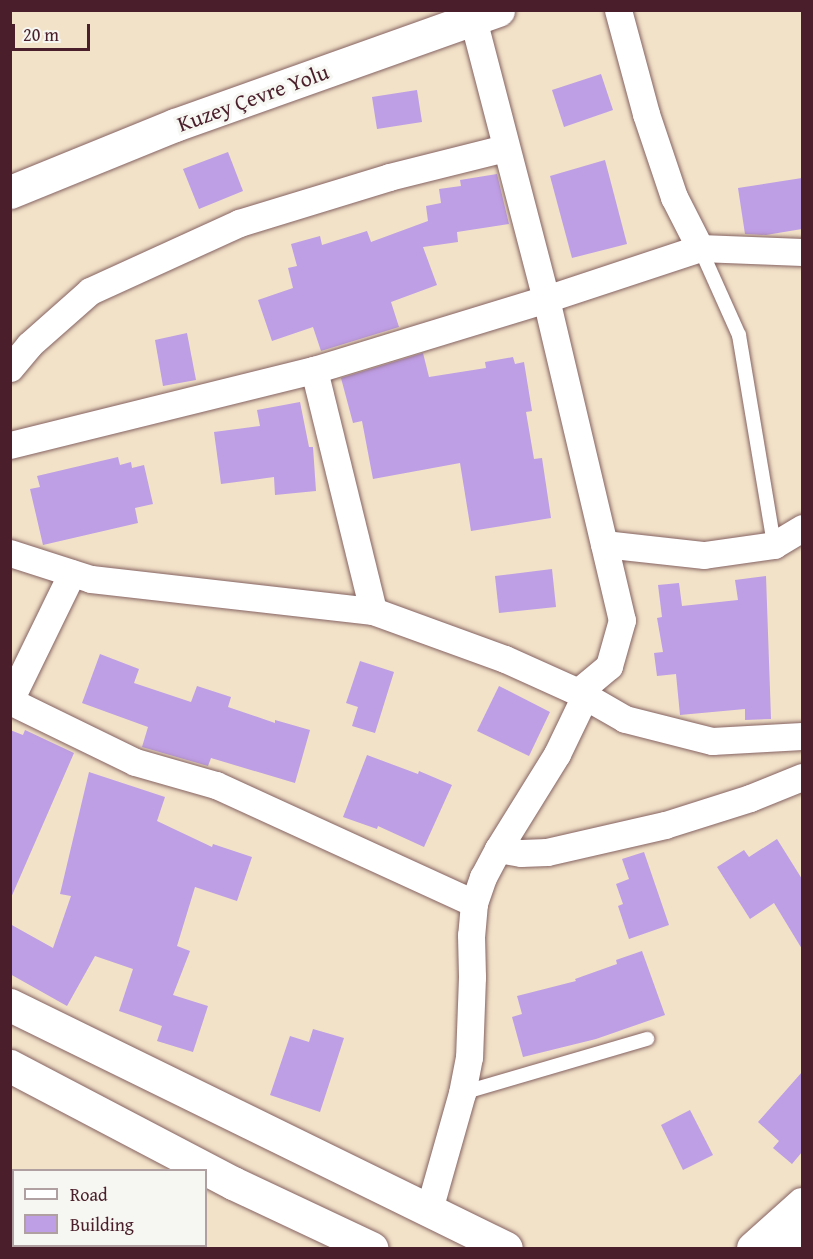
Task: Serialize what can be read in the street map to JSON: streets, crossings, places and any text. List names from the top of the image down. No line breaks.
{"streets":{"main road":["Kuzey Çevre Yolu"]},"legend":["Road","Building"],"scale_bar":"20 m"}
